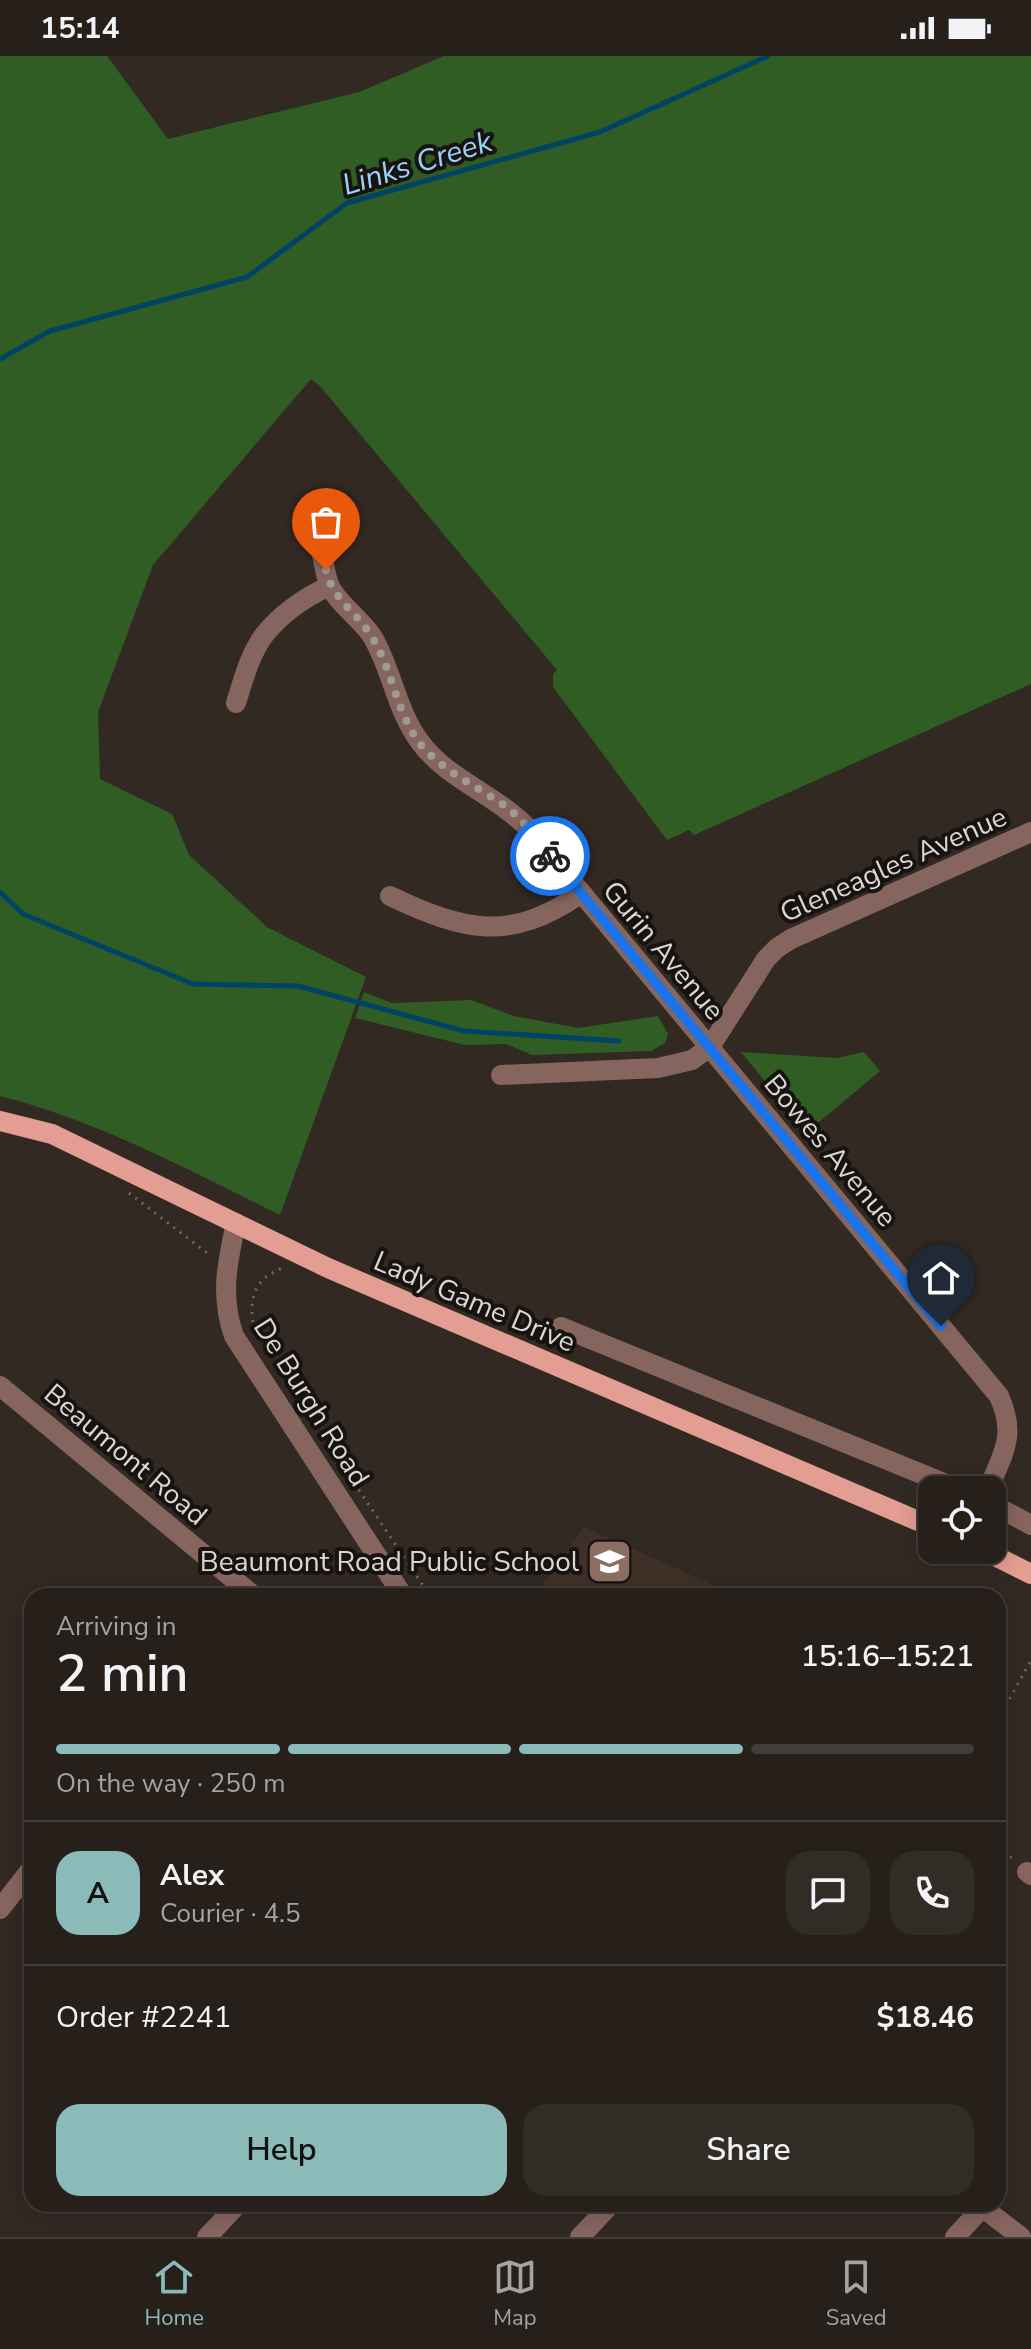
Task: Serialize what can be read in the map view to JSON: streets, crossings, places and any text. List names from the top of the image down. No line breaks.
{"streets":{"main road":["Lady Game Drive"],"street":["Gleneagles Avenue","Gurin Avenue","Bowes Avenue","De Burgh Road","Beaumont Road"]},"crossings":[["Gleneagles Avenue","Gurin Avenue"],["Gleneagles Avenue","Bowes Avenue"],["Gurin Avenue","Bowes Avenue"],["Lady Game Drive","De Burgh Road"]],"water":["Links Creek"],"places":{"school or university":["Beaumont Road Public School"]},"page":{"status":"15:14","heading":["2 min","Arriving in","15:16–15:21"],"panel":["Alex","Courier · 4.5","Order #2241","$18.46"],"bar":"On the way · 250 m","round":"A","buttons":["Help","Share"],"tabs":["Home","Map","Saved"]}}
